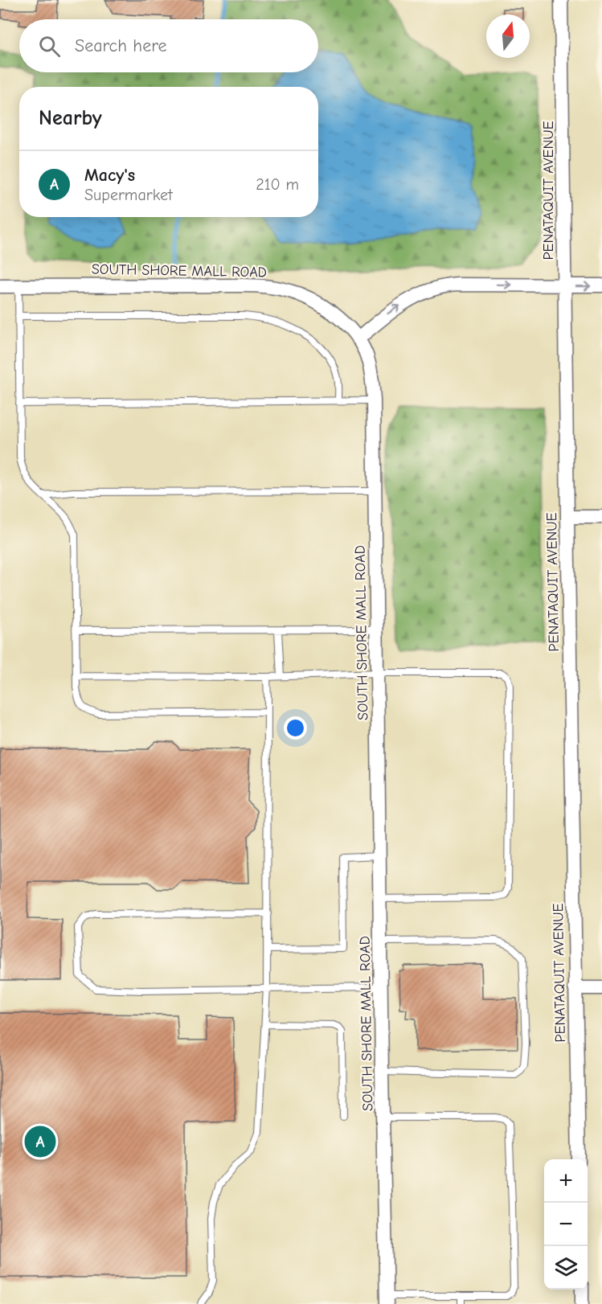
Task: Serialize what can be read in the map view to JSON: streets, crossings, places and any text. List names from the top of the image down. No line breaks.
{"streets":{"street":["PENATAQUIT AVENUE","SOUTH SHORE MALL ROAD"]},"north":"top","page":{"search":"Search here","heading":"Nearby","list":[{"mark":"A","name":"Macy's","note":"Supermarket","value":"210 m"}],"pins":"A","map_buttons":["+","−"]}}
